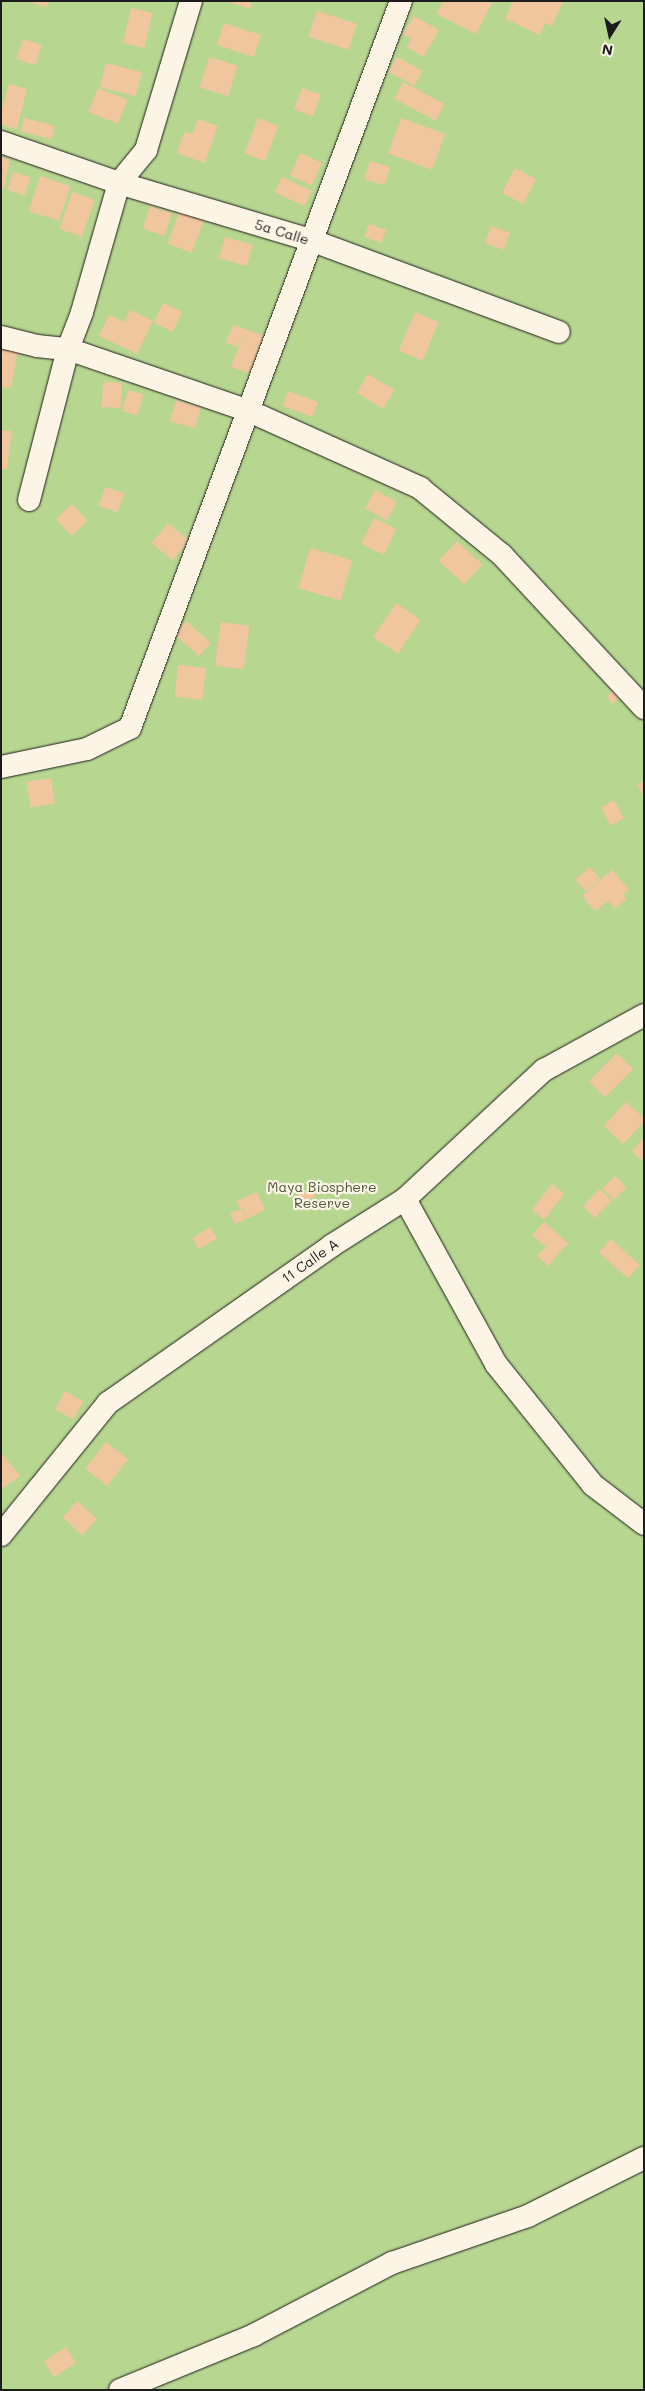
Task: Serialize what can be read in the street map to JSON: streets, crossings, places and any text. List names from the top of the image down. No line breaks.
{"streets":{"street":["5a Calle","11 Calle A"]},"parks":["Maya Biosphere Reserve"],"north":"bottom"}
